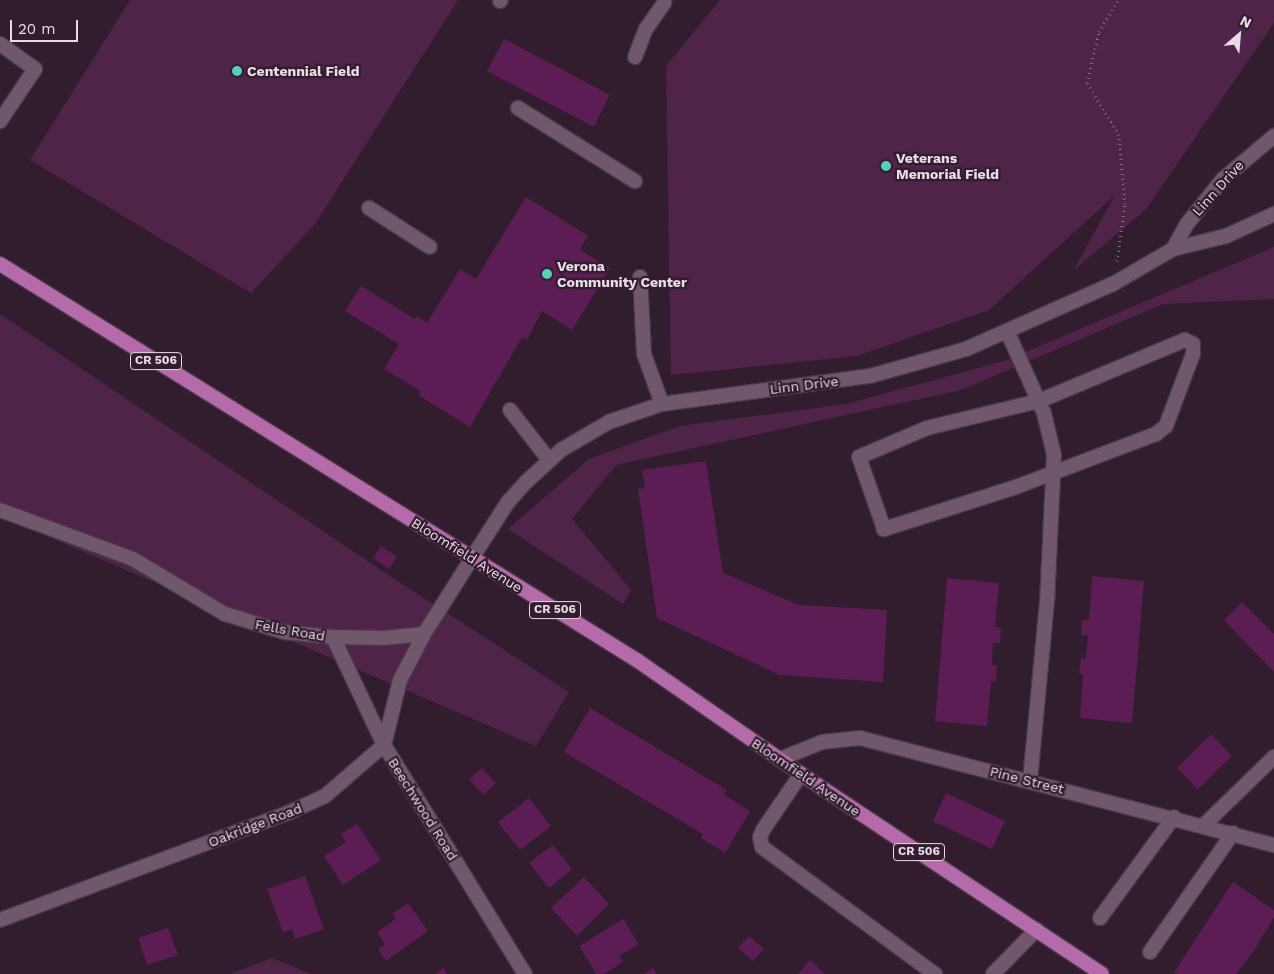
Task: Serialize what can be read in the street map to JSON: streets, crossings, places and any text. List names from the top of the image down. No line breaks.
{"streets":{"main road":["CR 506","Bloomfield Avenue"],"street":["Linn Drive","Fells Road","Pine Street","Beechwood Road","Oakridge Road"]},"crossings":[["Linn Drive","Bloomfield Avenue"],["Bloomfield Avenue","Pine Street"],["Fells Road","Beechwood Road"],["Beechwood Road","Oakridge Road"]],"places":["Centennial Field","Veterans Memorial Field","Verona Community Center"],"scale_bar":"20 m","north":"top right"}
